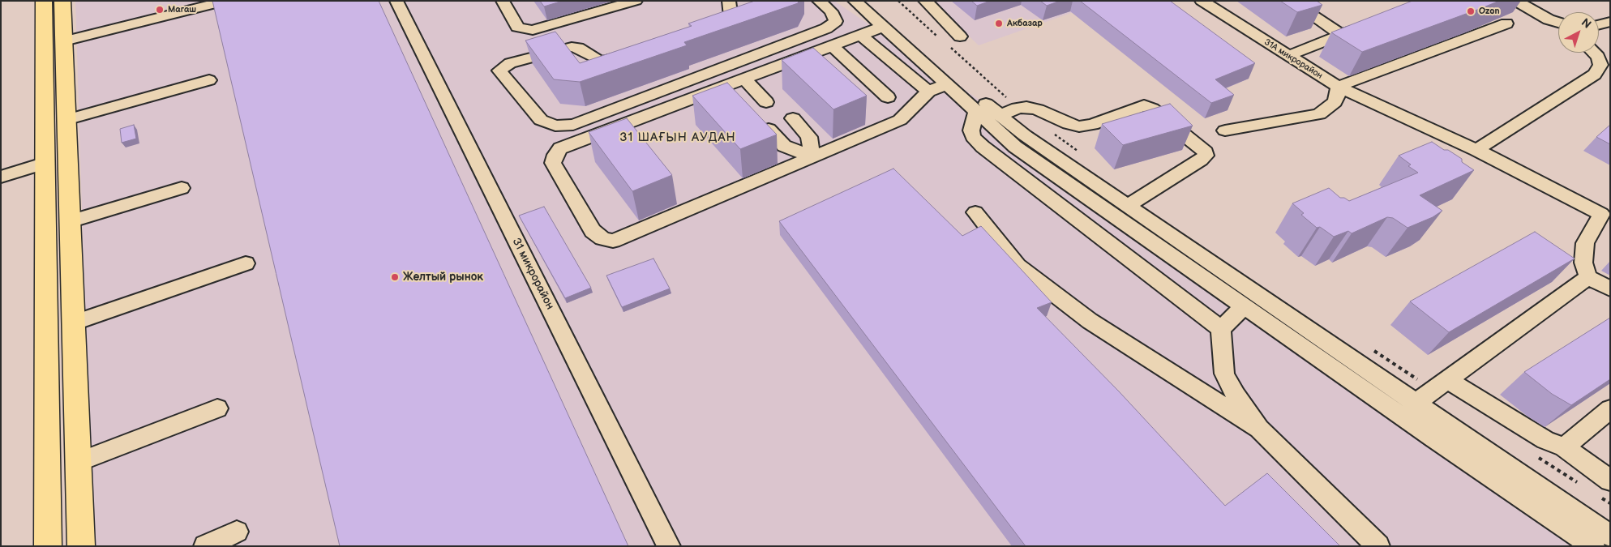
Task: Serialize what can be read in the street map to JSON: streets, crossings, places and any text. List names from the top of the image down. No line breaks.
{"streets":{"street":["31А микрорайон","31 микрорайон"]},"districts":["31 ШАҒЫН АУДАН"],"places":["Магаш","Ozon","Акбазар","Желтый рынок"],"north":"top right"}
